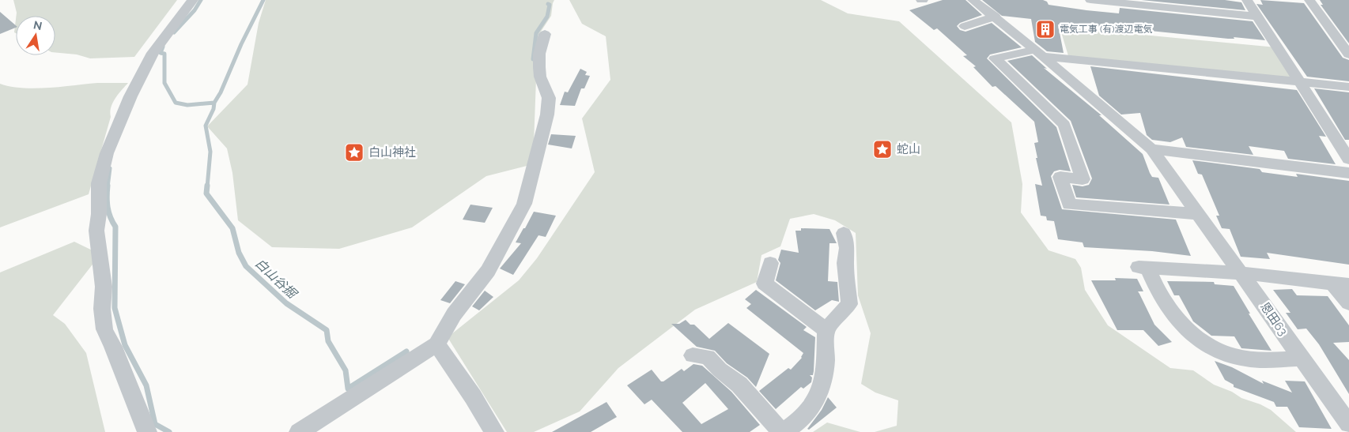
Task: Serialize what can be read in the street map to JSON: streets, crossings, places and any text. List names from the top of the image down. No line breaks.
{"streets":{"street":["恩田63"]},"water":["白山谷掘"],"places":{"building":["電気工事 (有)渡辺電気"],"place":["蛇山","白山神社"]},"north":"top"}
